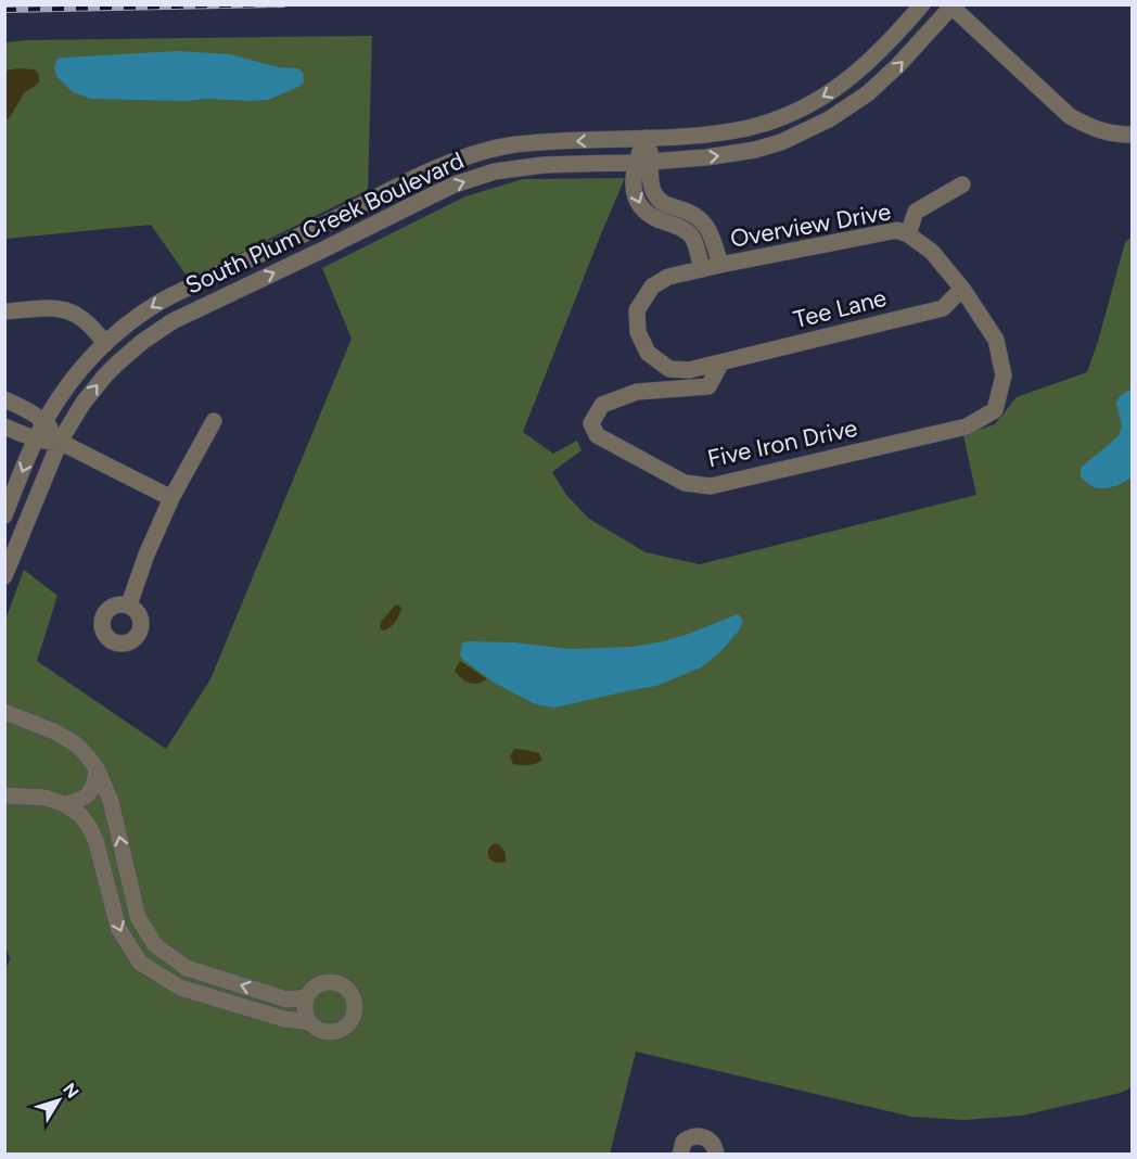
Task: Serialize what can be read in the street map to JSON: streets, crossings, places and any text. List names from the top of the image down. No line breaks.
{"streets":{"street":["South Plum Creek Boulevard","Overview Drive","Tee Lane","Five Iron Drive"]},"crossings":[["South Plum Creek Boulevard","Overview Drive"],["Overview Drive","Tee Lane"],["Overview Drive","Five Iron Drive"],["Tee Lane","Five Iron Drive"]],"north":"top right"}
